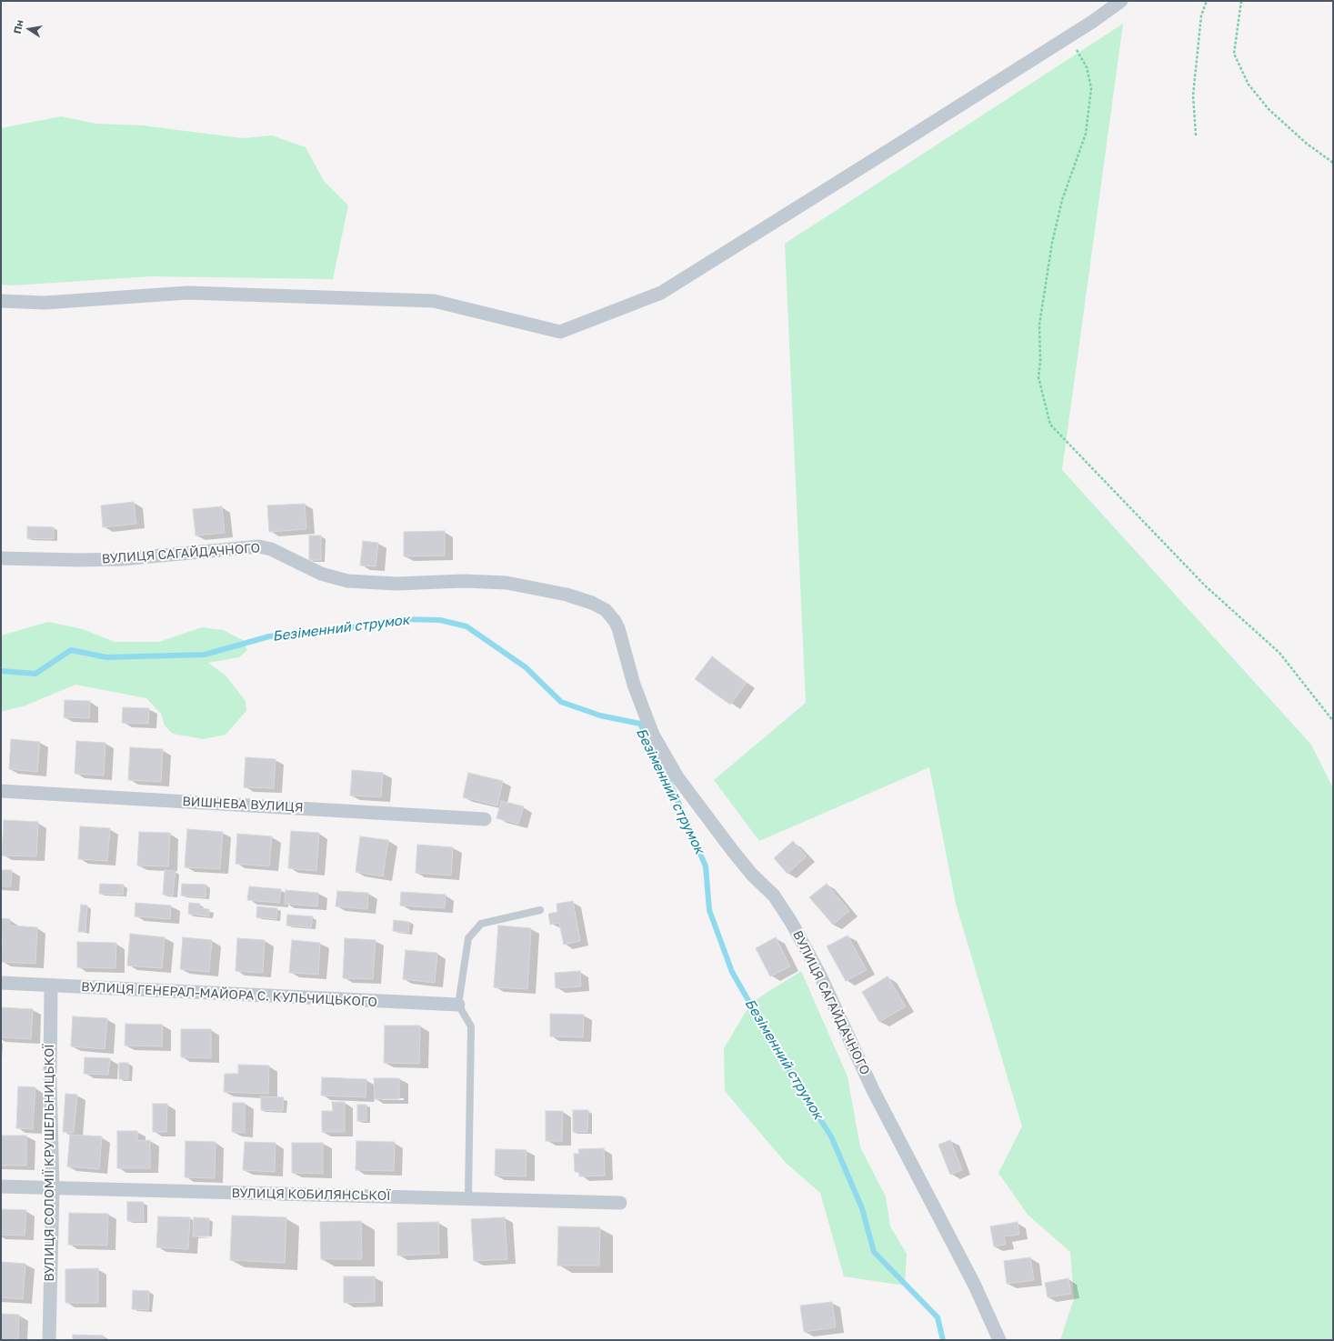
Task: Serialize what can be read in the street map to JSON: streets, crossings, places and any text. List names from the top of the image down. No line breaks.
{"streets":{"street":["ВУЛИЦЯ САГАЙДАЧНОГО","ВИШНЕВА ВУЛИЦЯ","ВУЛИЦЯ ГЕНЕРАЛ-МАЙОРА С. КУЛЬЧИЦЬКОГО","ВУЛИЦЯ СОЛОМІЇ КРУШЕЛЬНИЦЬКОЇ","ВУЛИЦЯ КОБИЛЯНСЬКОЇ"]},"crossings":[["ВУЛИЦЯ ГЕНЕРАЛ-МАЙОРА С. КУЛЬЧИЦЬКОГО","ВУЛИЦЯ СОЛОМІЇ КРУШЕЛЬНИЦЬКОЇ"],["ВУЛИЦЯ СОЛОМІЇ КРУШЕЛЬНИЦЬКОЇ","ВУЛИЦЯ КОБИЛЯНСЬКОЇ"]],"water":["Безіменний струмок"],"north":"left"}
